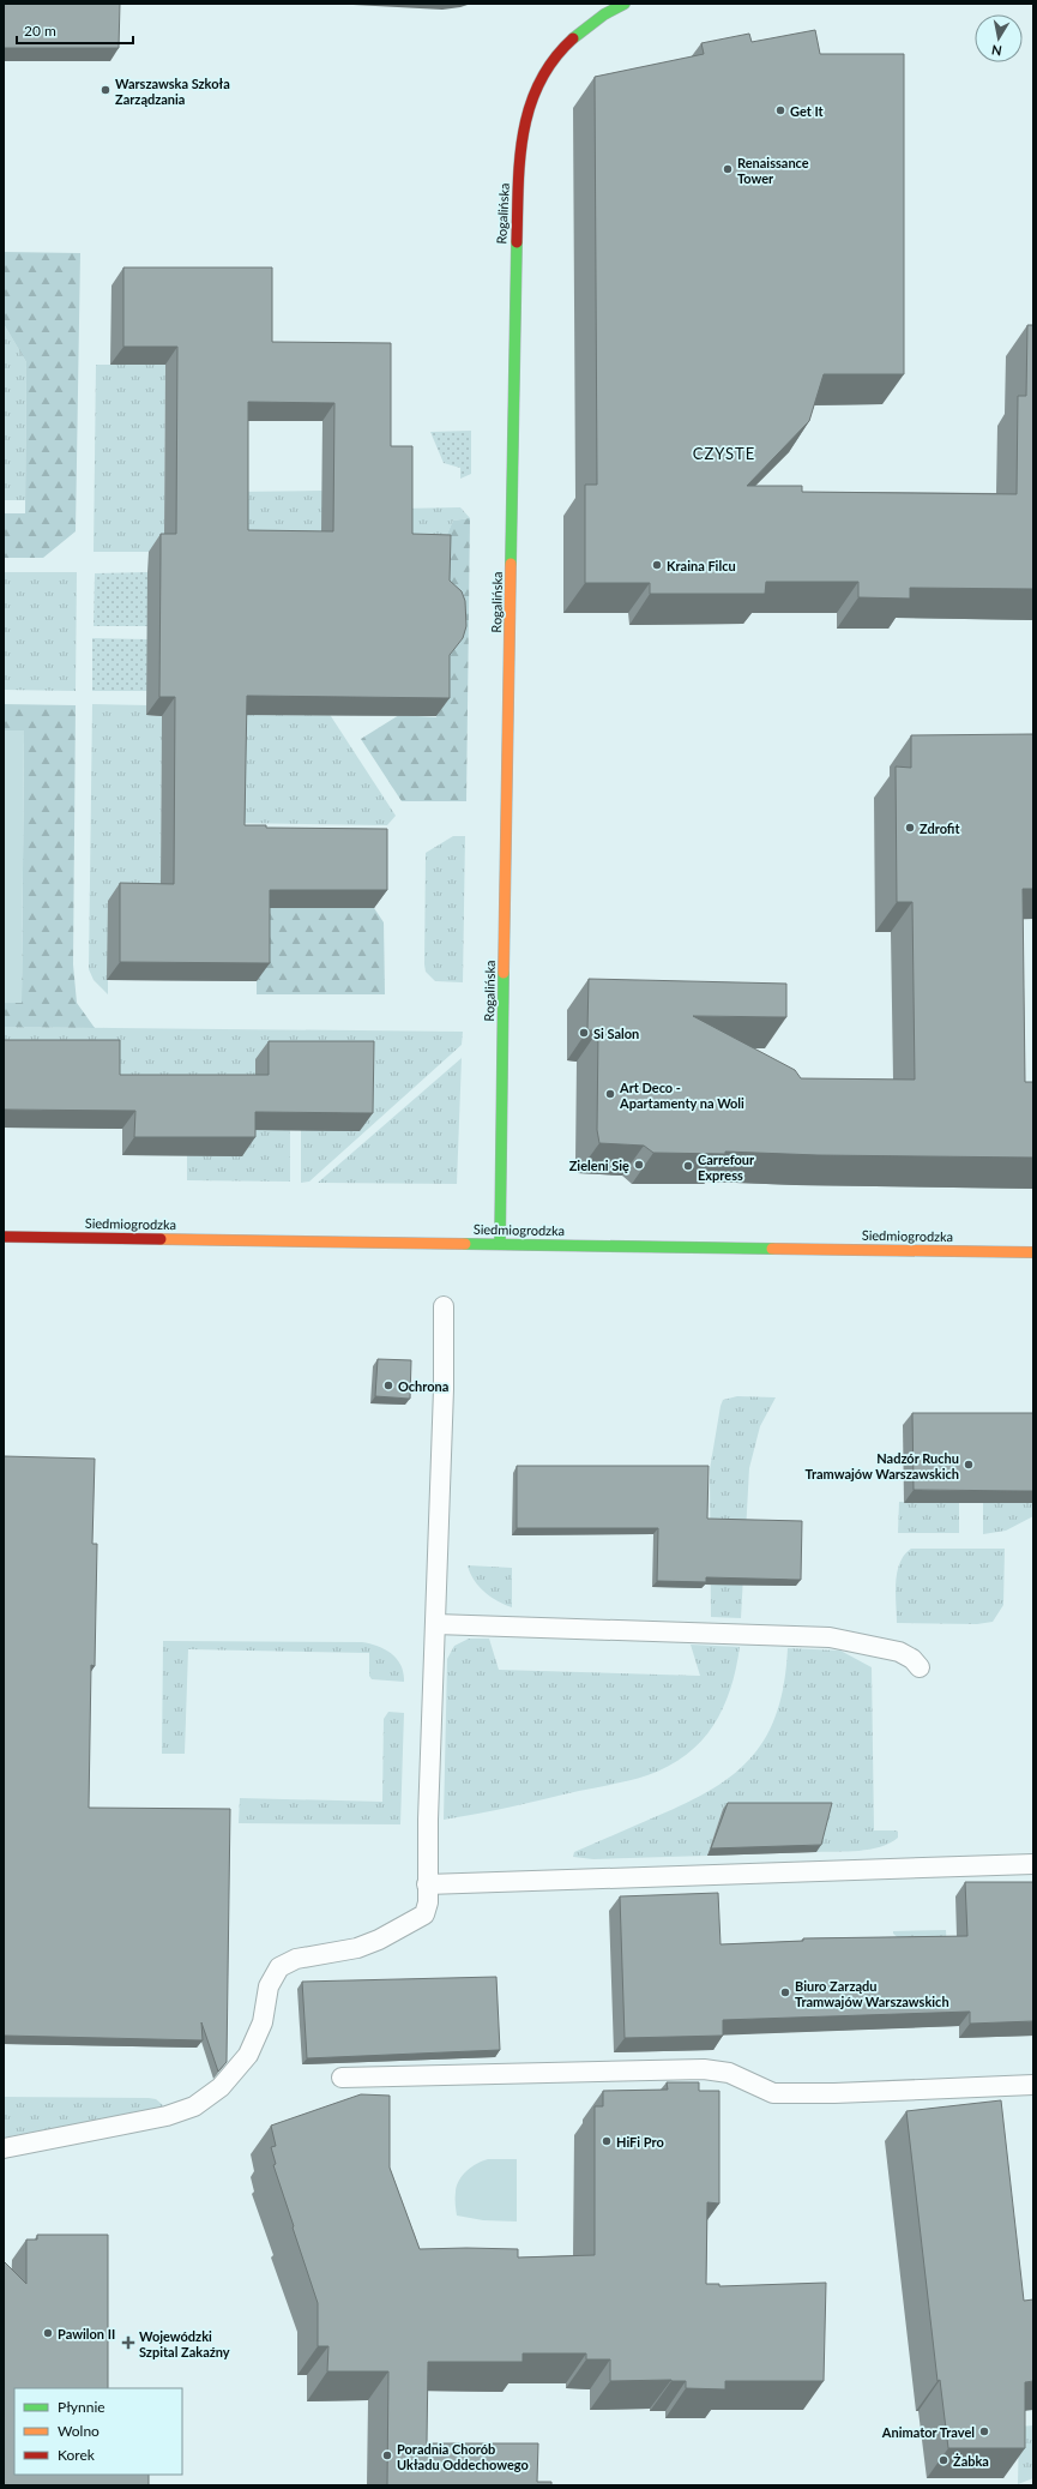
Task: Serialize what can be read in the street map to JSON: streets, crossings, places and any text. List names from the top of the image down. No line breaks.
{"streets":{"street":["Rogalińska","Siedmiogrodzka"]},"crossings":[["Rogalińska","Siedmiogrodzka"]],"districts":["CZYSTE"],"places":{"other":["Warszawska Szkoła Zarządzania","Get It","Renaissance Tower","Kraina Filcu","Zdrofit","Si Salon","Art Deco - Apartamenty na Woli","Zieleni Się","Carrefour Express","Ochrona","Nadzór Ruchu Tramwajów Warszawskich","Biuro Zarządu Tramwajów Warszawskich","HiFi Pro","Pawilon II","Animator Travel","Poradnia Chorób Układu Oddechowego","Żabka"],"health":["Wojewódzki Szpital Zakaźny"]},"legend":["Płynnie","Wolno","Korek"],"scale_bar":"20 m","north":"bottom"}
